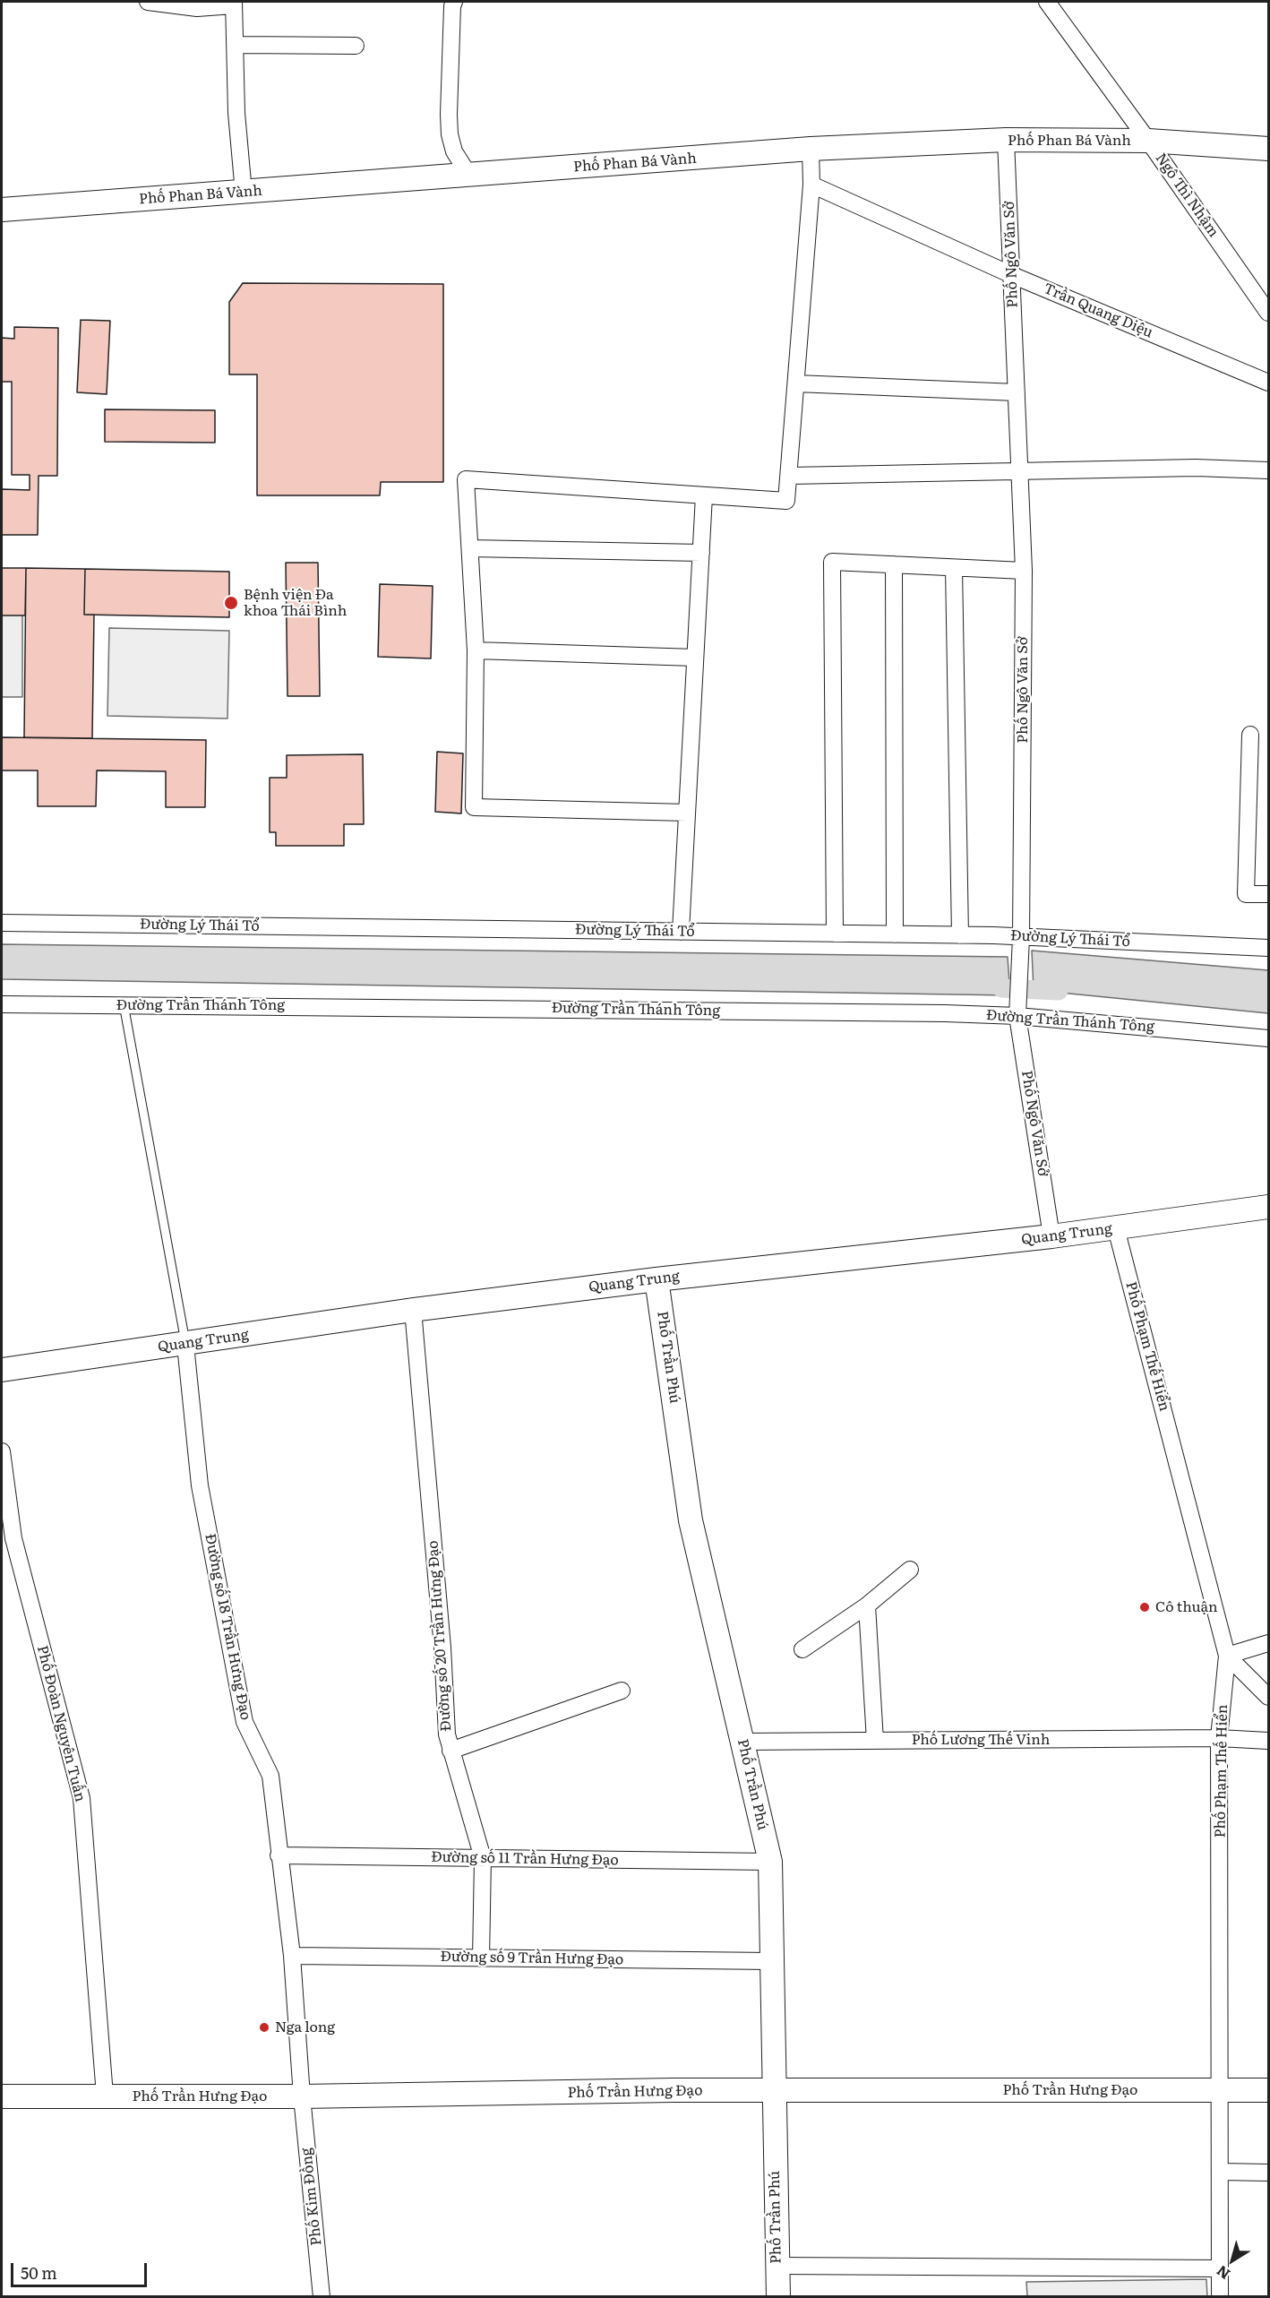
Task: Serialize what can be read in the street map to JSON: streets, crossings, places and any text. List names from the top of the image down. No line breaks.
{"streets":{"street":["Phố Phan Bá Vành","Ngô Thì Nhậm","Phố Ngô Văn Sở","Trần Quang Diệu","Đường Lý Thái Tổ","Đường Trần Thánh Tông","Quang Trung","Phố Phạm Thế Hiển","Phố Trần Phú","Đường số 18 Trần Hưng Đạo","Đường số 20 Trần Hưng Đạo","Phố Đoàn Nguyên Tuấn","Phố Lương Thế Vinh","Đường số 11 Trần Hưng Đạo","Đường số 9 Trần Hưng Đạo","Phố Trần Hưng Đạo","Phố Kim Đồng"]},"crossings":[["Phố Phan Bá Vành","Ngô Thì Nhậm"],["Phố Phan Bá Vành","Phố Ngô Văn Sở"],["Phố Ngô Văn Sở","Trần Quang Diệu"],["Phố Ngô Văn Sở","Đường Lý Thái Tổ"],["Phố Ngô Văn Sở","Đường Trần Thánh Tông"],["Phố Ngô Văn Sở","Quang Trung"],["Quang Trung","Phố Phạm Thế Hiển"],["Quang Trung","Phố Trần Phú"],["Quang Trung","Đường số 18 Trần Hưng Đạo"],["Quang Trung","Đường số 20 Trần Hưng Đạo"],["Phố Phạm Thế Hiển","Phố Lương Thế Vinh"],["Phố Phạm Thế Hiển","Phố Trần Hưng Đạo"],["Phố Trần Phú","Phố Lương Thế Vinh"],["Phố Trần Phú","Đường số 11 Trần Hưng Đạo"],["Phố Trần Phú","Đường số 9 Trần Hưng Đạo"],["Phố Trần Phú","Phố Trần Hưng Đạo"],["Đường số 18 Trần Hưng Đạo","Đường số 11 Trần Hưng Đạo"],["Đường số 18 Trần Hưng Đạo","Đường số 9 Trần Hưng Đạo"],["Đường số 18 Trần Hưng Đạo","Phố Trần Hưng Đạo"],["Đường số 18 Trần Hưng Đạo","Phố Kim Đồng"],["Đường số 20 Trần Hưng Đạo","Đường số 11 Trần Hưng Đạo"],["Đường số 20 Trần Hưng Đạo","Đường số 9 Trần Hưng Đạo"],["Phố Đoàn Nguyên Tuấn","Phố Trần Hưng Đạo"],["Phố Trần Hưng Đạo","Phố Kim Đồng"]],"places":["Bệnh viện Đa khoa Thái Bình","Cô thuận","Nga long"],"scale_bar":"50 m","north":"bottom left"}
